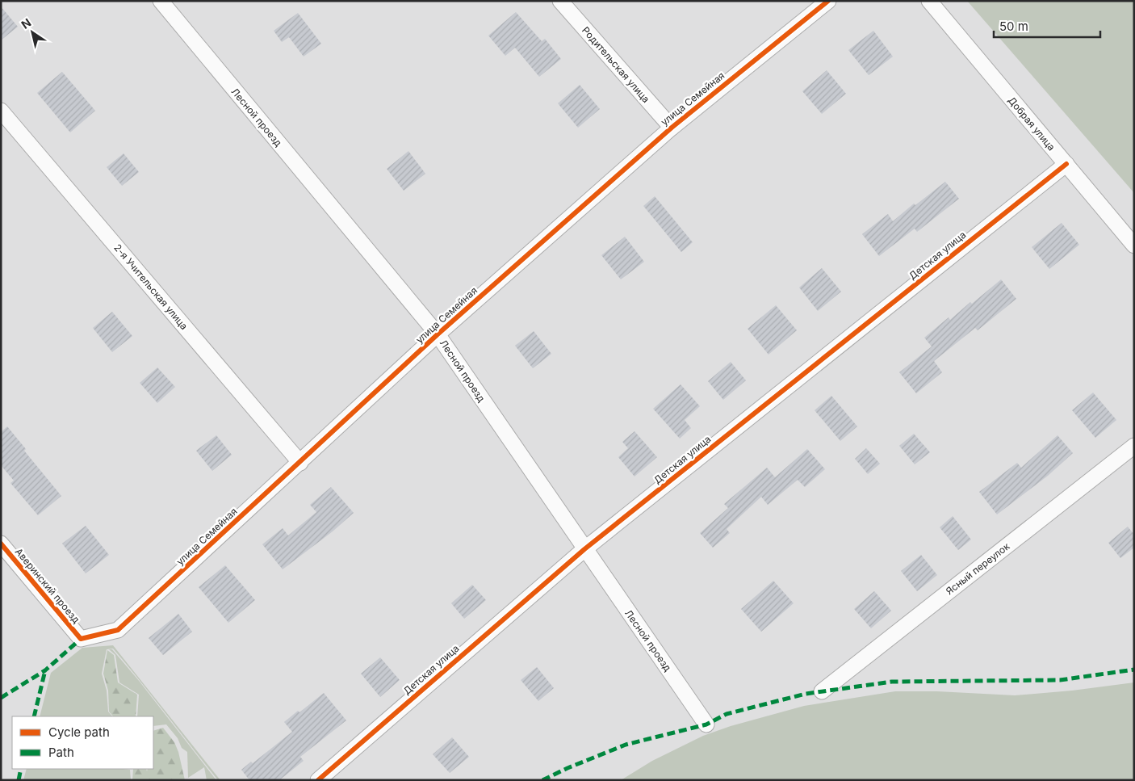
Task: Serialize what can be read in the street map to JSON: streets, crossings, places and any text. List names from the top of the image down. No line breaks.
{"streets":{"street":["Родительская улица","улица Семейная","Лесной проезд","Добрая улица","Детская улица","2-я Учительская улица","Ясный переулок","Аверинский проезд"]},"crossings":[["Родительская улица","улица Семейная"],["улица Семейная","Лесной проезд"],["улица Семейная","2-я Учительская улица"],["улица Семейная","Аверинский проезд"],["Лесной проезд","Детская улица"],["Добрая улица","Детская улица"]],"legend":["Cycle path","Path"],"scale_bar":"50 m","north":"top left"}
